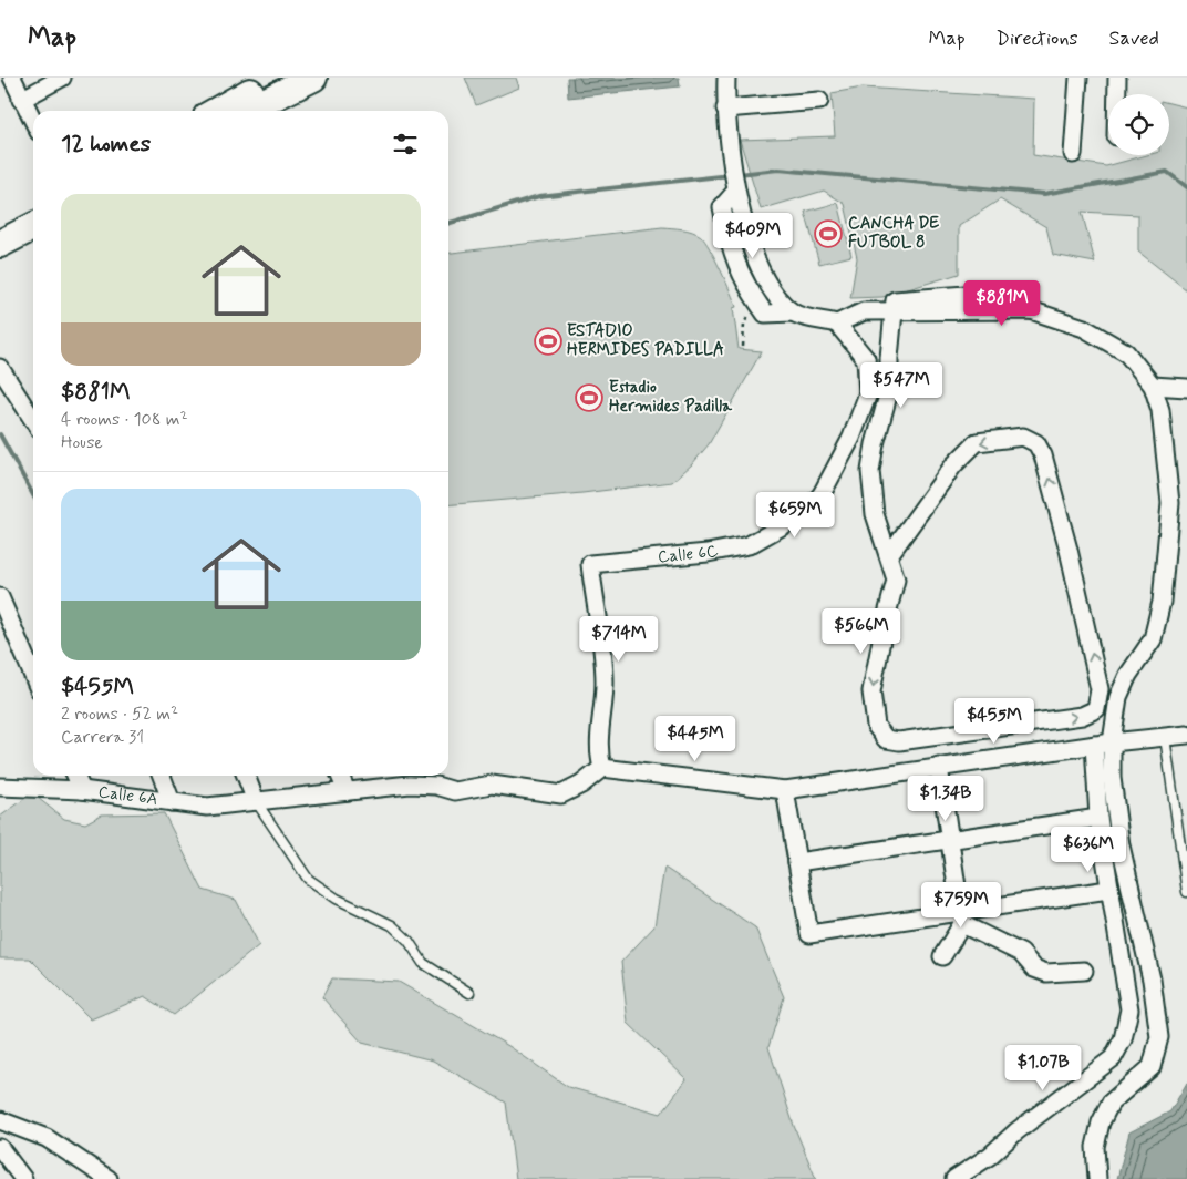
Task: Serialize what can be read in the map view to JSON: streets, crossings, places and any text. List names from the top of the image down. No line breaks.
{"streets":{"street":["Calle 6C","Calle 6A"]},"crossings":[["Calle 6C","Calle 6A"]],"places":{"sports":["CANCHA DE FUTBOL 8","ESTADIO HERMIDES PADILLA","Estadio Hermides Padilla"]},"page":{"header":"Map","nav":["Map","Directions","Saved"],"heading":"12 homes","list":[{"name":"$881M","note":"4 rooms · 108 m² · House"},{"name":"$455M","note":"2 rooms · 52 m² · Carrera 31"}],"price":["$409M","$881M","$547M","$659M","$566M","$714M","$455M","$445M","$1.34B","$636M","$759M","$1.07B"]}}
